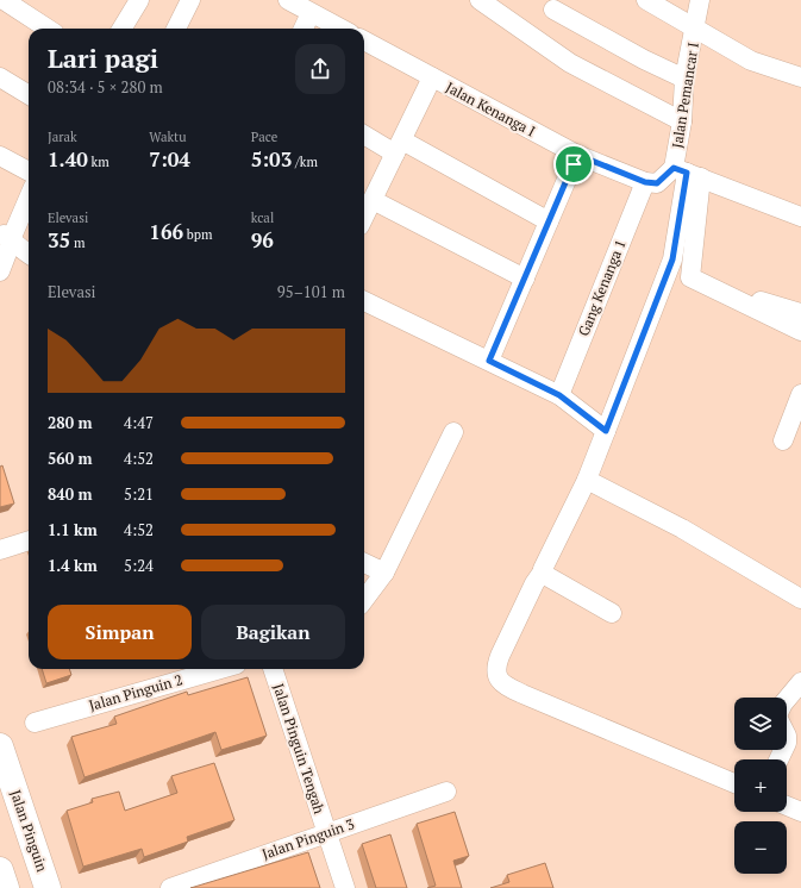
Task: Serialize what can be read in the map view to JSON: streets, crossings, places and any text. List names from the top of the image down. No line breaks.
{"streets":{"street":["Jalan Pemancar I","Jalan Kenanga I","Gang Kenanga 1","Jalan Pinguin 2","Jalan Pinguin Tengah","Jalan Pinguin","Jalan Pinguin 3"]},"crossings":[["Jalan Kenanga I","Gang Kenanga 1"],["Jalan Pinguin Tengah","Jalan Pinguin 3"]],"page":{"heading":["Lari pagi","08:34 · 5 × 280 m"],"stats":[["Jarak","1.40 km"],["Waktu","7:04"],["Pace","5:03 /km"],["Elevasi","35 m"],["166 bpm"],["kcal","96"]],"chart":["Elevasi","95–101 m"],"list":[{"name":"280 m","note":"4:47"},{"name":"560 m","note":"4:52"},{"name":"840 m","note":"5:21"},{"name":"1.1 km","note":"4:52"},{"name":"1.4 km","note":"5:24"}],"buttons":["Simpan","Bagikan"],"map_buttons":["+","−"]}}
